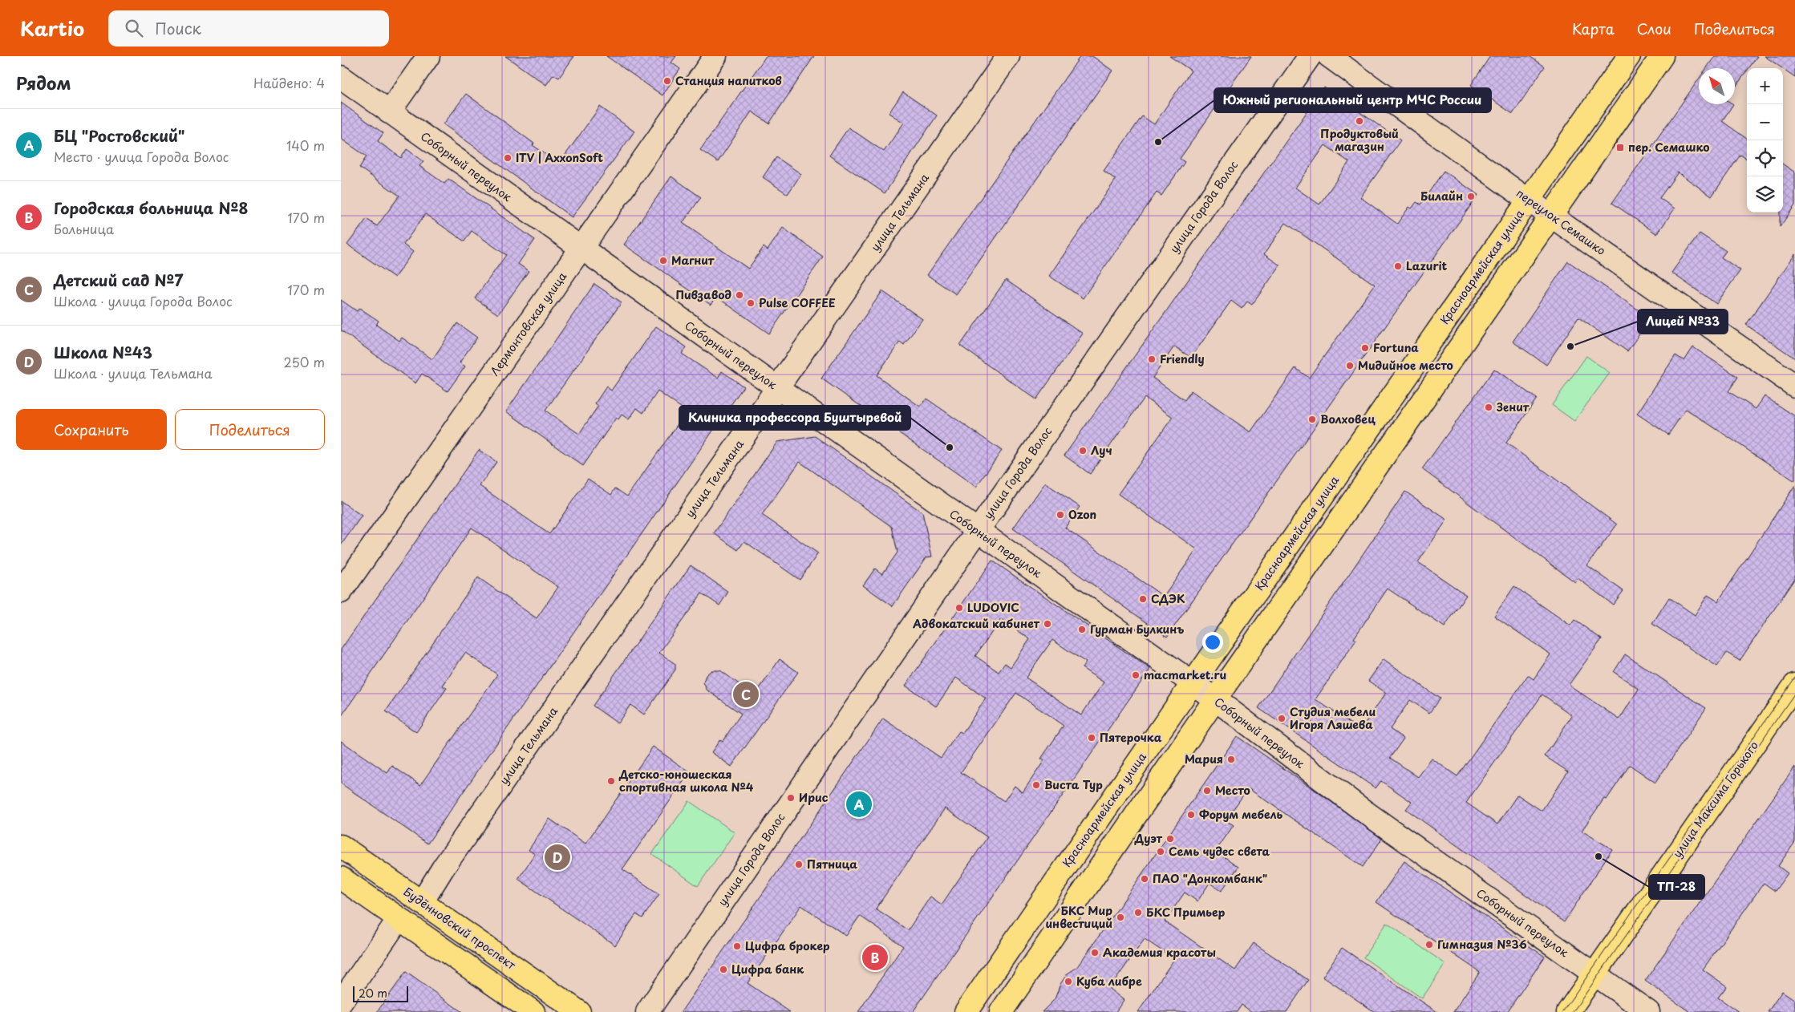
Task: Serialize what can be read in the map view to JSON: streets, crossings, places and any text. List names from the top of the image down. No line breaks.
{"streets":{"main road":["Красноармейская улица","улица Максима Горького","Будённовский проспект"],"street":["Соборный переулок","улица Города Волос","улица Тельмана","переулок Семашко","Лермонтовская улица"]},"crossings":[["Соборный переулок","улица Города Волос"],["Соборный переулок","улица Тельмана"],["Соборный переулок","Красноармейская улица"],["Соборный переулок","Лермонтовская улица"],["Соборный переулок","улица Максима Горького"],["улица Тельмана","Будённовский проспект"],["переулок Семашко","Красноармейская улица"]],"places":{"other":["Станция напитков","Продуктовый магазин","Южный региональный центр МЧС России","ITV | AxxonSoft","Билайн","Магнит","Lazurit","Пивзавод","Pulse COFFEE","Лицей №33","Fortuna","Friendly","Мидийное место","Зенит","Волховец","Клиника профессора Буштыревой","Луч","Ozon","СДЭК","LUDOVIC","Адвокатский кабинет","Гурман Булкинъ","macmarket.ru","Студия мебели Игоря Ляшева","Пятерочка","Мария","Детско-юношеская спортивная школа №4","Виста Тур","Место","Ирис","Форум мебель","Дуэт","Семь чудес света","ТП-28","Пятница","ПАО \"Донкомбанк\"","БКС Примьер","БКС Мир инвестиций","Гимназия №36","Цифра брокер","Академия красоты","Цифра банк","Куба либре"],"transit":["пер. Семашко"]},"scale_bar":"20 m","north":"top left","page":{"header":"Kartio","search":"Поиск","nav":["Карта","Слои","Поделиться"],"heading":["Рядом","Найдено: 4"],"map_buttons":["+","−"],"list":[{"mark":"A","name":"БЦ \"Ростовский\"","note":"Место · улица Города Волос","value":"140 m"},{"mark":"B","name":"Городская больница №8","note":"Больница","value":"170 m"},{"mark":"C","name":"Детский сад №7","note":"Школа · улица Города Волос","value":"170 m"},{"mark":"D","name":"Школа №43","note":"Школа · улица Тельмана","value":"250 m"}],"buttons":["Сохранить","Поделиться"],"pins":["C","A","D","B"],"scale":"20 m"}}
